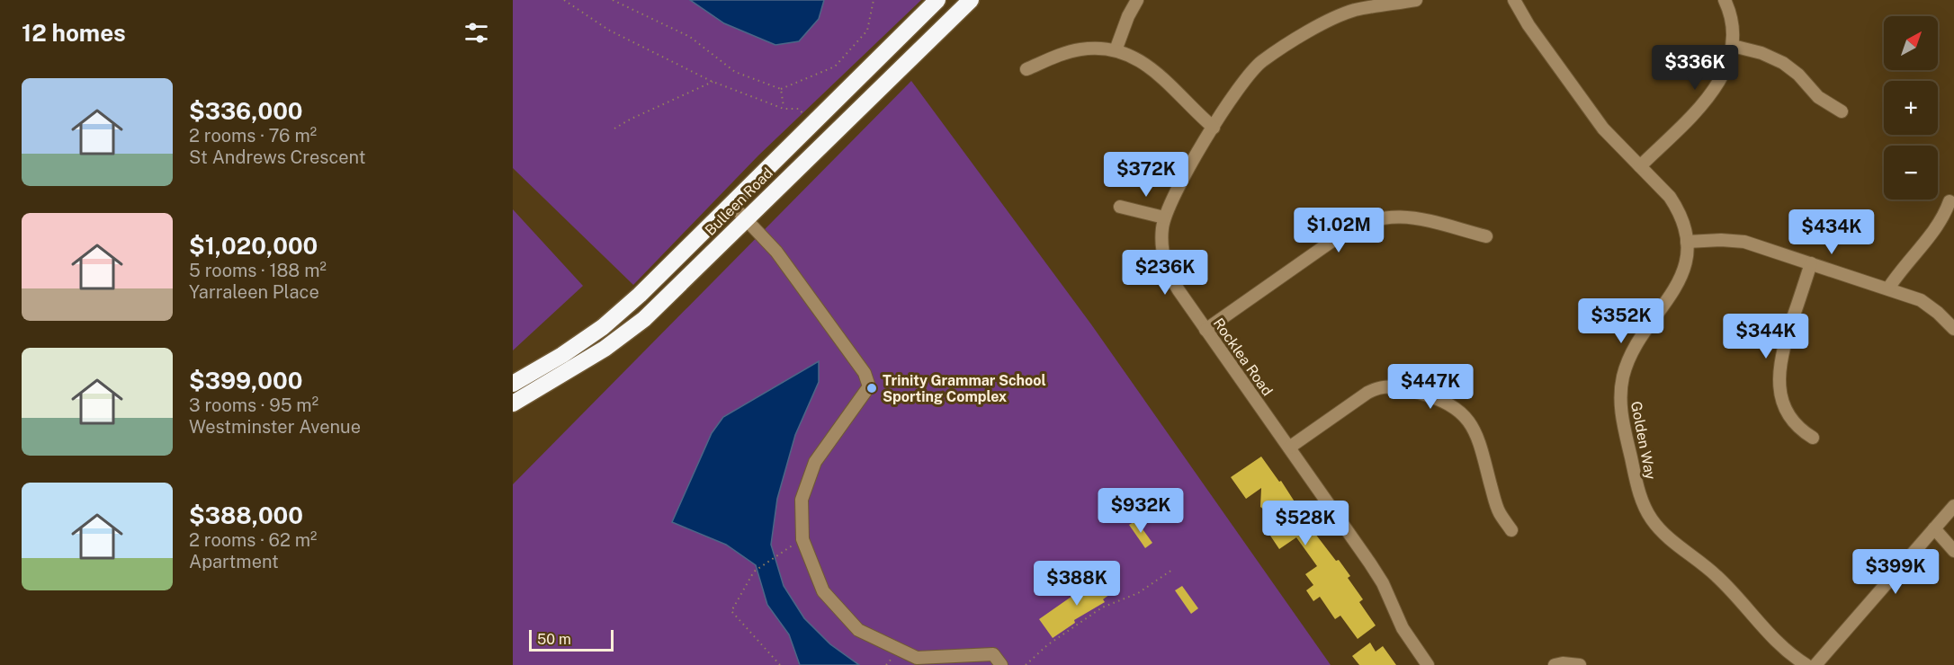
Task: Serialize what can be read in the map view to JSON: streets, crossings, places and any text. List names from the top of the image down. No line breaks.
{"streets":{"highway":["Bulleen Road"],"street":["Rocklea Road","Golden Way"]},"places":["Trinity Grammar School Sporting Complex"],"scale_bar":"50 m","north":"top right","page":{"heading":"12 homes","map_buttons":["+","−"],"price":["$336K","$372K","$1.02M","$434K","$236K","$352K","$344K","$447K","$932K","$528K","$399K","$388K"],"list":[{"name":"$336,000","note":"2 rooms · 76 m² · St Andrews Crescent"},{"name":"$1,020,000","note":"5 rooms · 188 m² · Yarraleen Place"},{"name":"$399,000","note":"3 rooms · 95 m² · Westminster Avenue"},{"name":"$388,000","note":"2 rooms · 62 m² · Apartment"}],"scale":"50 m"}}
